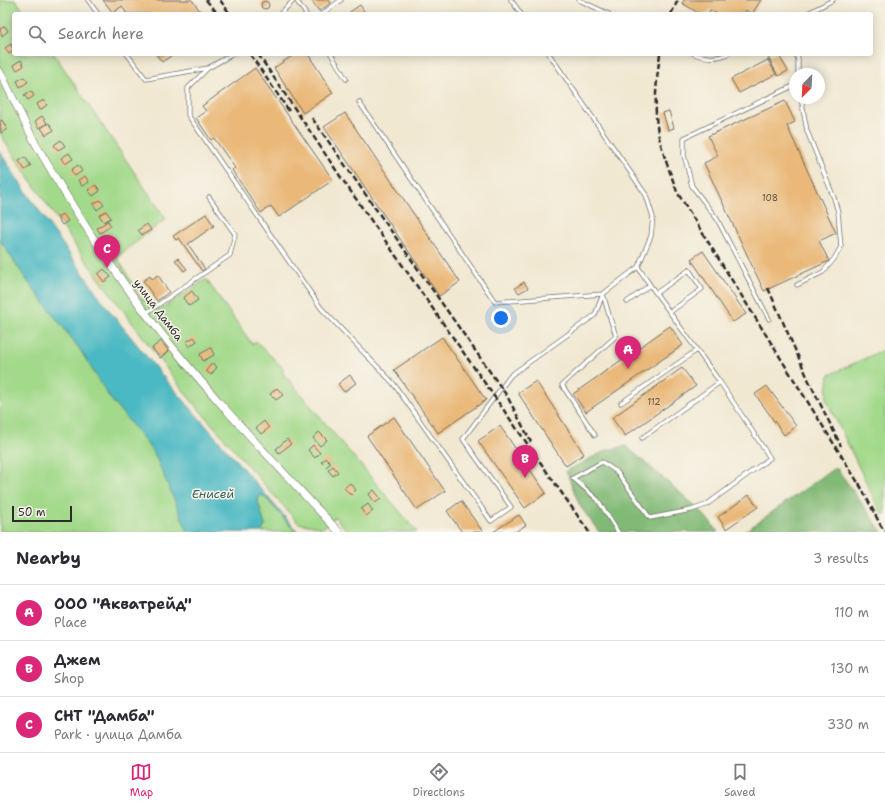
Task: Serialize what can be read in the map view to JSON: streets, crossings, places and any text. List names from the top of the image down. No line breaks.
{"streets":{"street":["улица Дамба"]},"water":["Енисей"],"house_numbers":["108","112"],"scale_bar":"50 m","north":"bottom left","page":{"search":"Search here","pins":["C","A","B"],"scale":"50 m","heading":["Nearby","3 results"],"list":[{"mark":"A","name":"ООО \"Акватрейд\"","note":"Place","value":"110 m"},{"mark":"B","name":"Джем","note":"Shop","value":"130 m"},{"mark":"C","name":"СНТ \"Дамба\"","note":"Park · улица Дамба","value":"330 m"}],"nav":["Map","Directions","Saved"]}}
